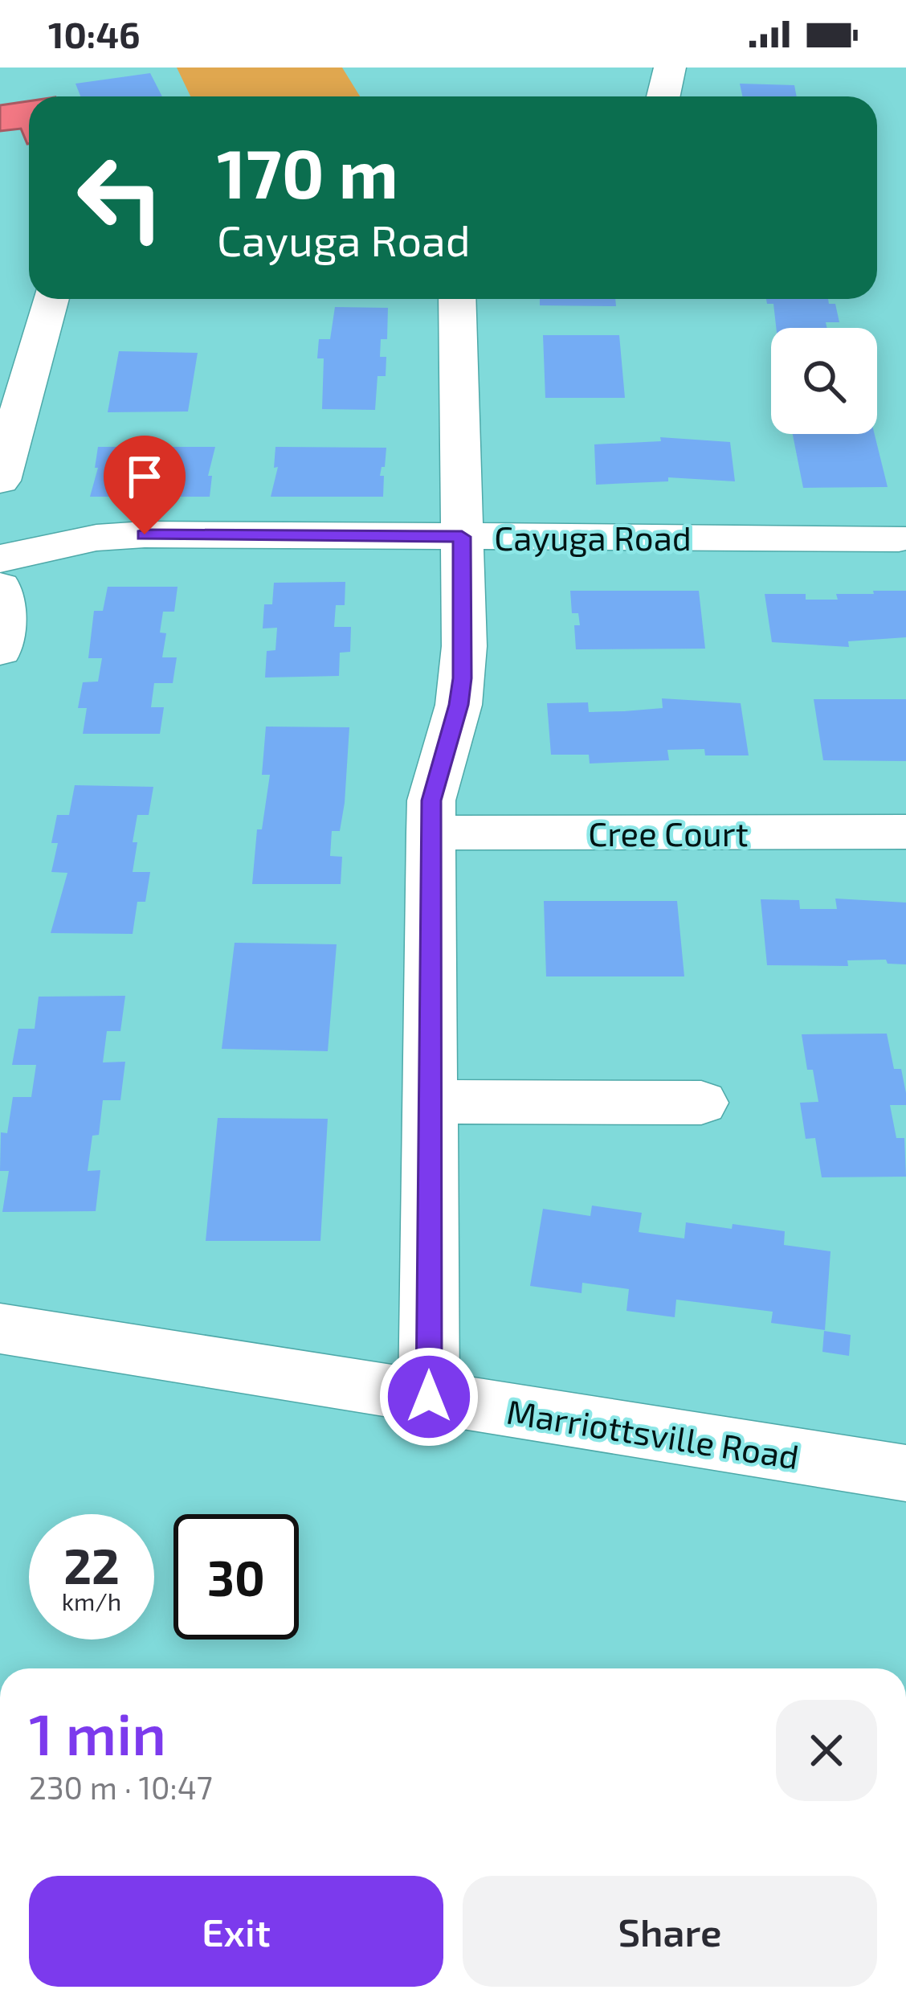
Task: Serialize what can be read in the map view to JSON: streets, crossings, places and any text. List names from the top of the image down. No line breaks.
{"streets":{"street":["Cayuga Road","Cree Court","Marriottsville Road"]},"page":{"status":"10:46","turn":["170 m","Cayuga Road"],"speed":"22 km/h","limit":"30","heading":["1 min","230 m · 10:47"],"buttons":["Exit","Share"]}}
